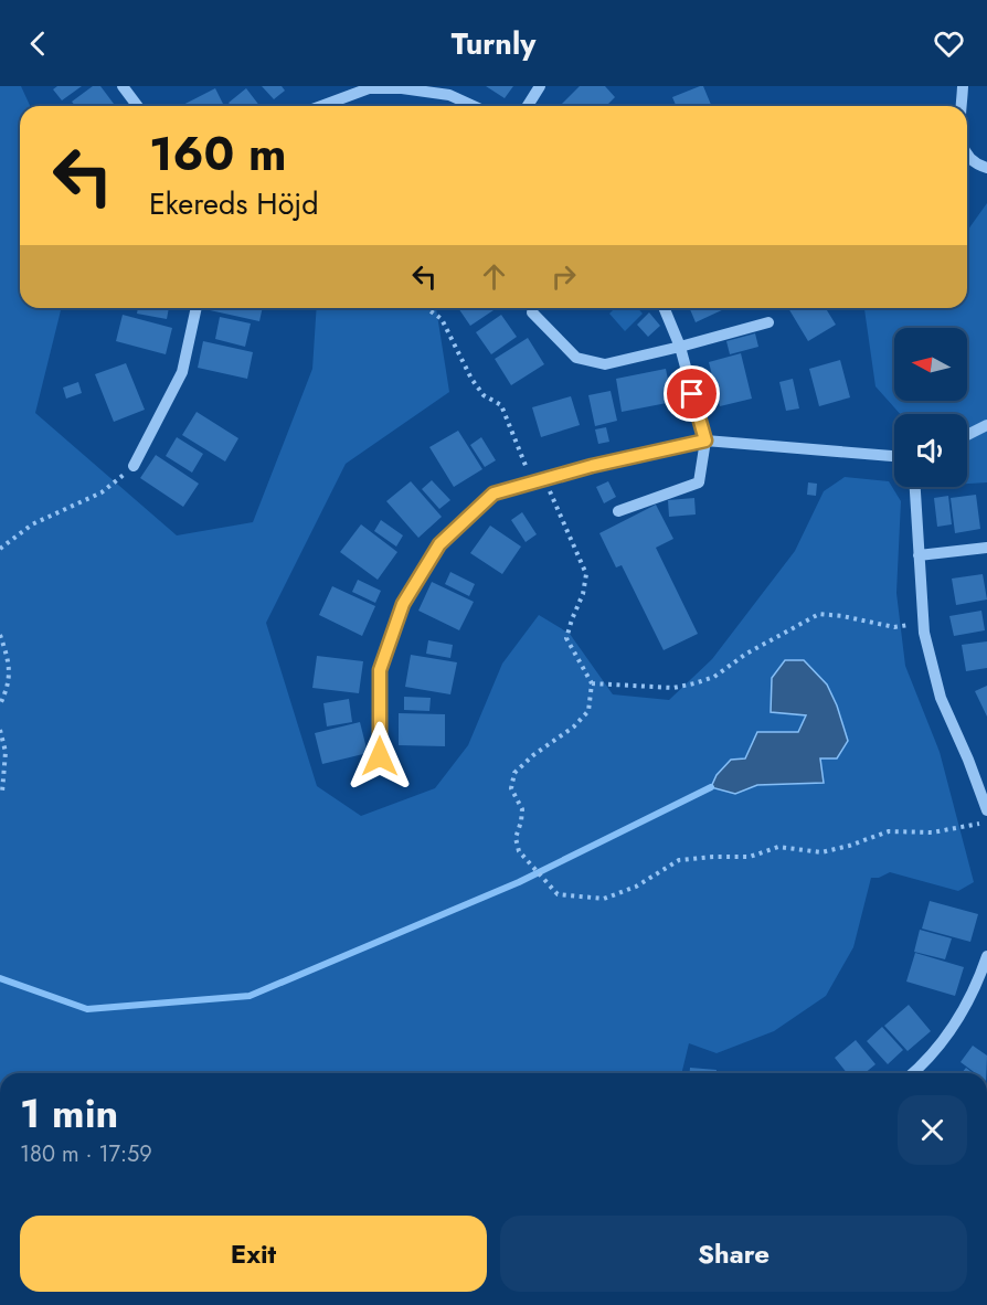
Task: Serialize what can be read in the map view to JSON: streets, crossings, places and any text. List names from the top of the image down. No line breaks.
{"north":"left","page":{"header":"Turnly","turn":["160 m","Ekereds Höjd"],"heading":["1 min","180 m · 17:59"],"buttons":["Exit","Share"]}}
